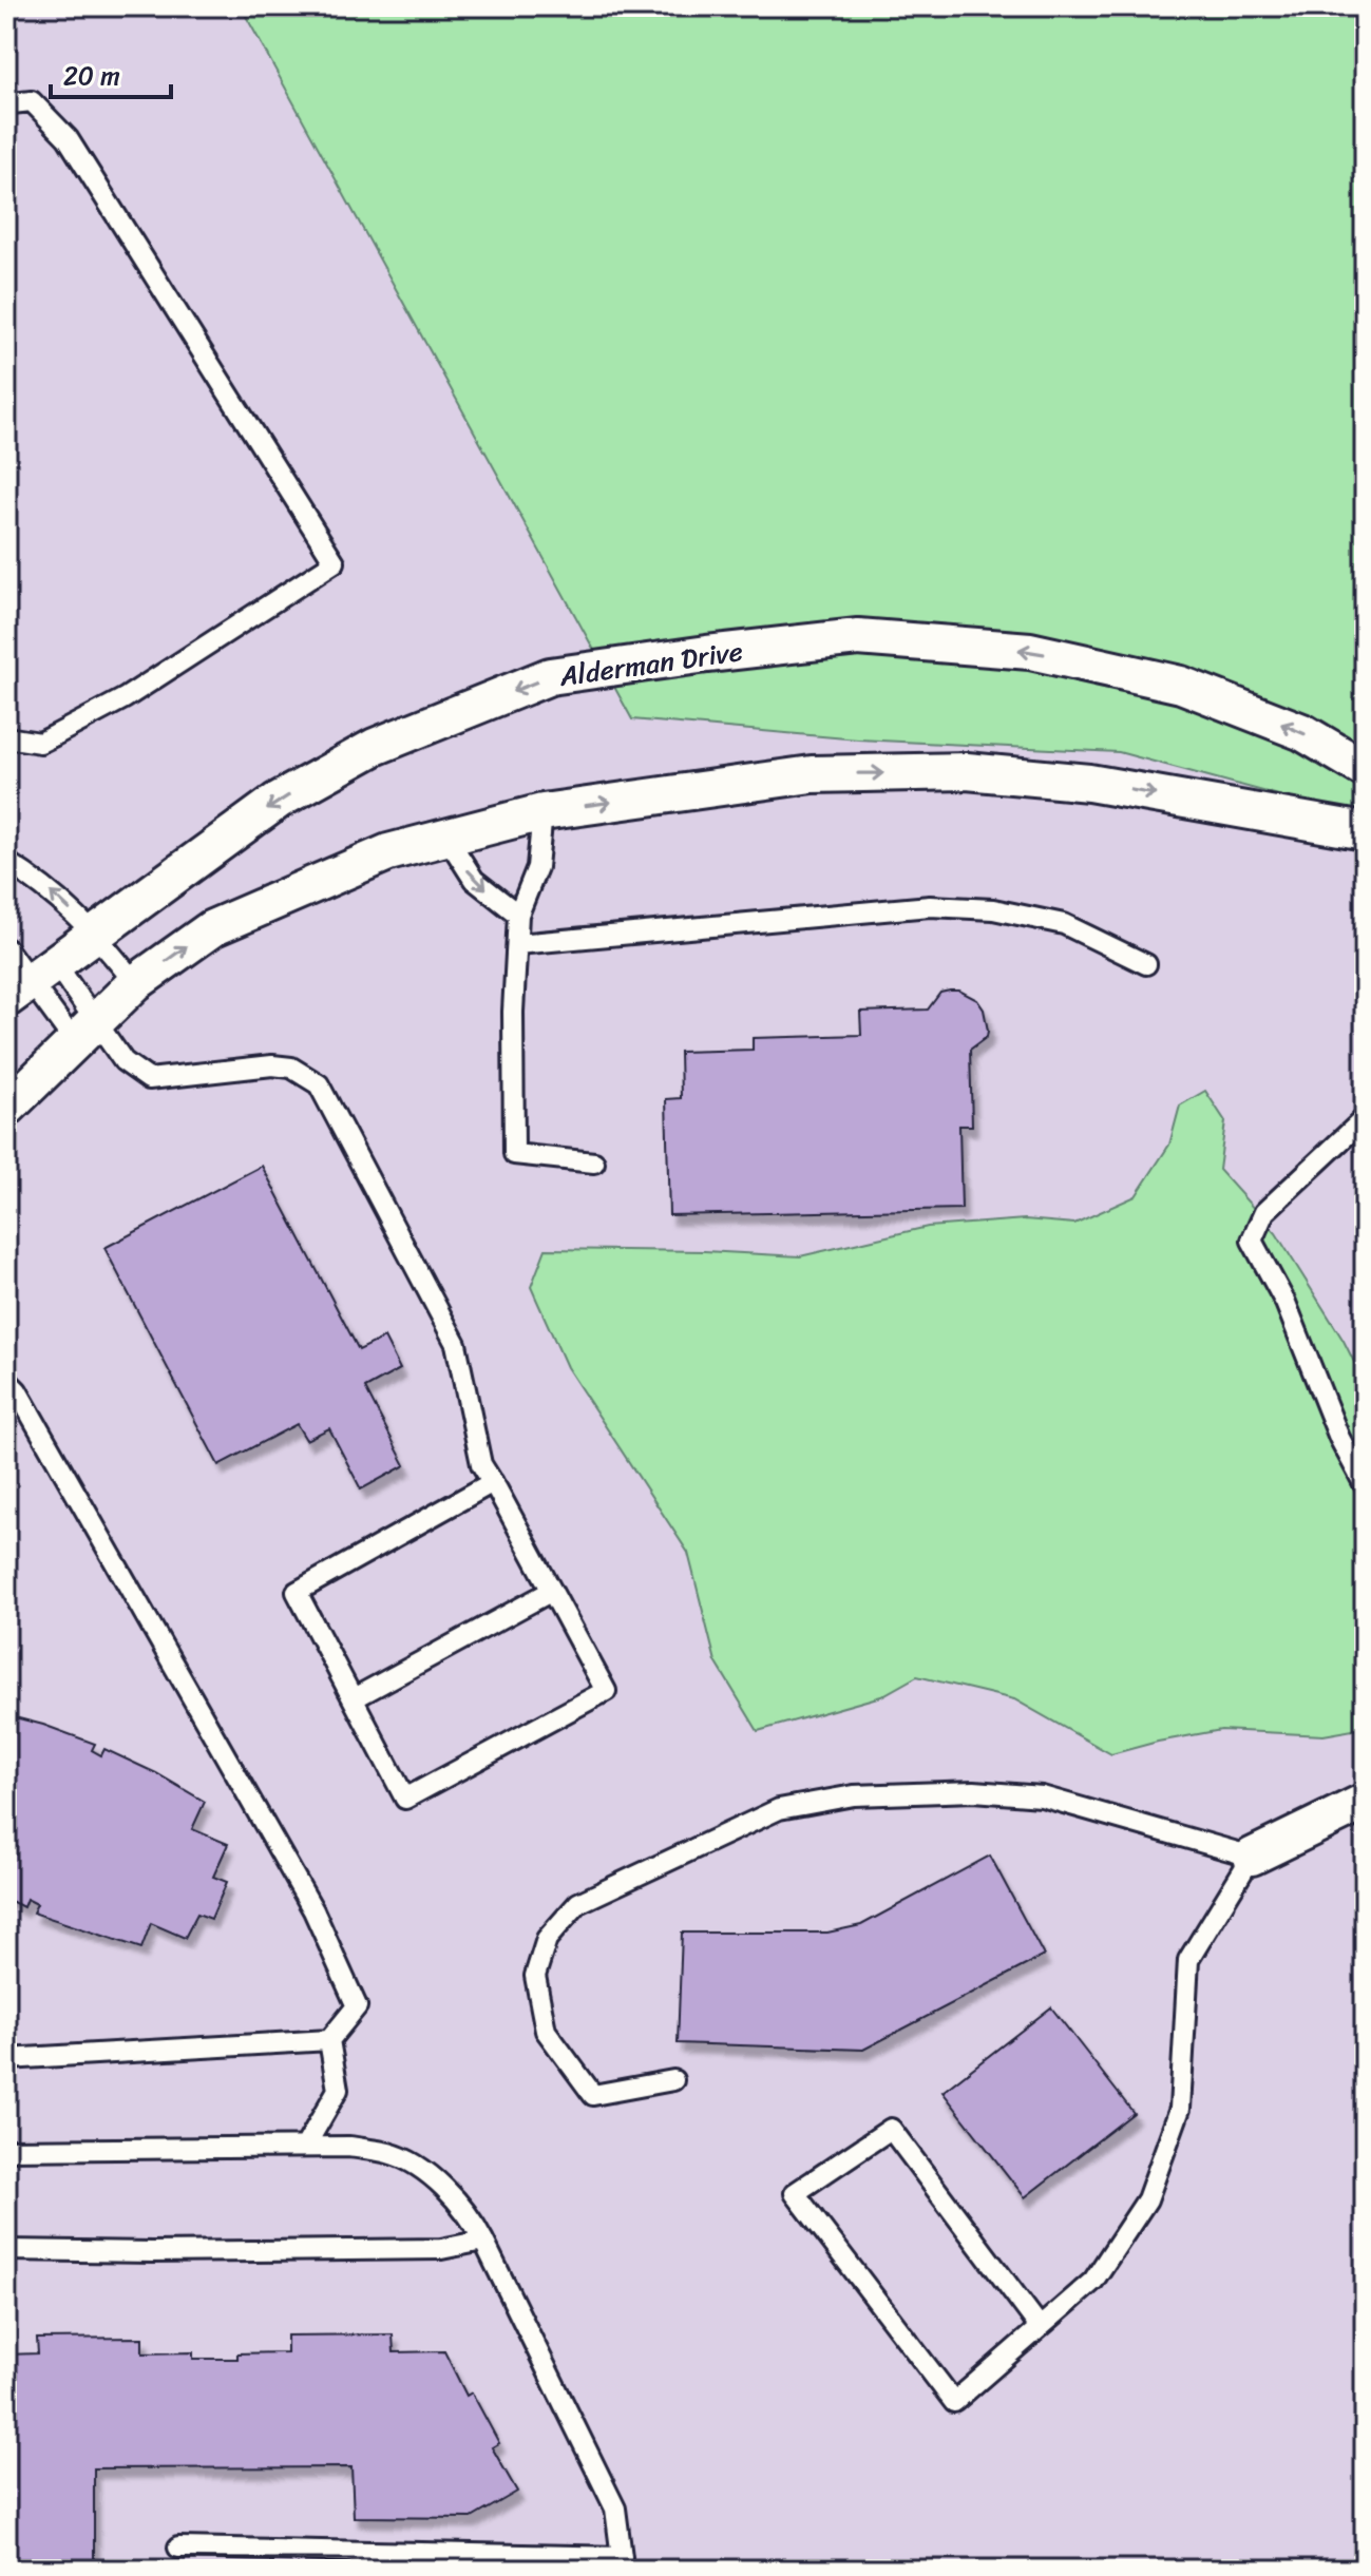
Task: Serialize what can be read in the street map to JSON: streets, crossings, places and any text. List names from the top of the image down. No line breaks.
{"streets":{"street":["Alderman Drive"]},"scale_bar":"20 m"}
